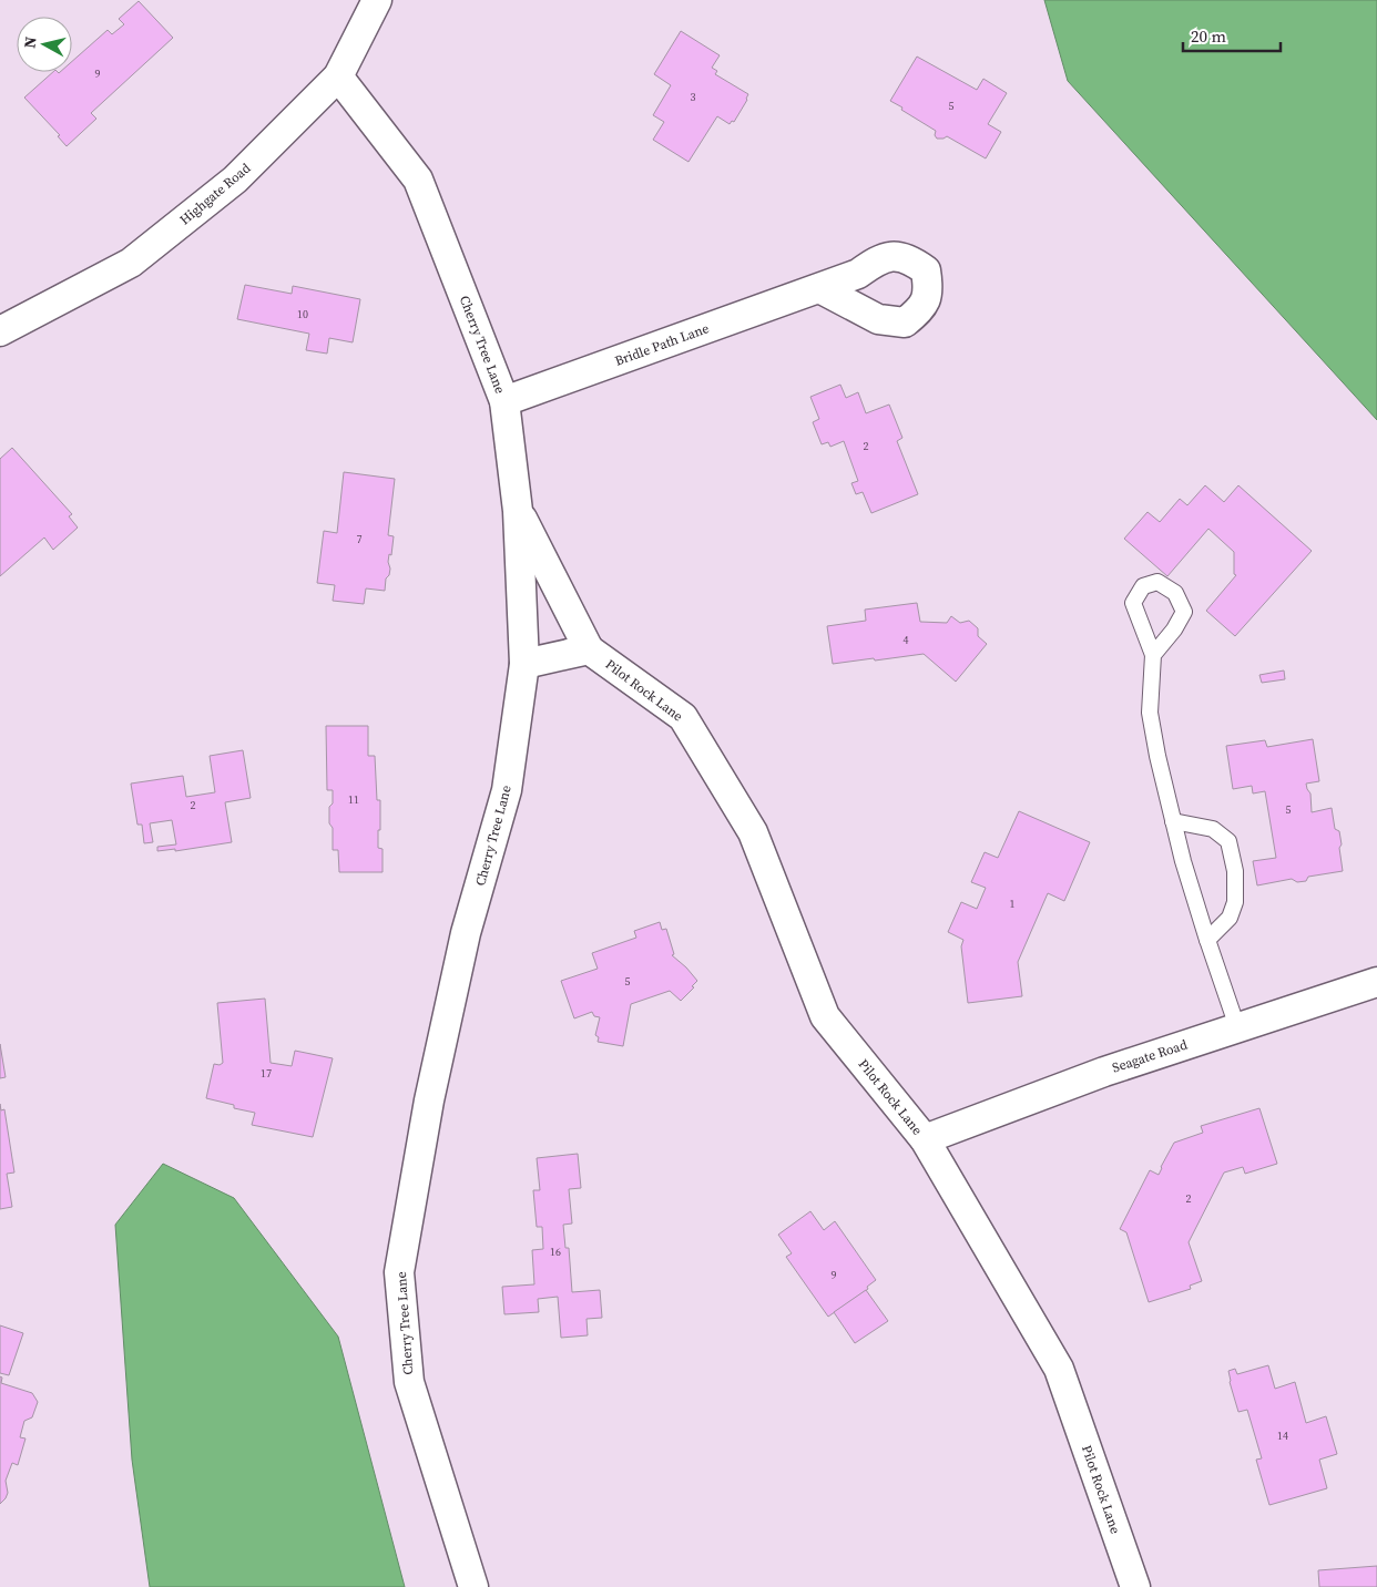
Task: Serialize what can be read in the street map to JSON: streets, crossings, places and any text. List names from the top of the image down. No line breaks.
{"streets":{"street":["Highgate Road","Cherry Tree Lane","Bridle Path Lane","Pilot Rock Lane","Seagate Road"]},"crossings":[["Highgate Road","Cherry Tree Lane"],["Cherry Tree Lane","Bridle Path Lane"],["Cherry Tree Lane","Pilot Rock Lane"],["Pilot Rock Lane","Seagate Road"]],"house_numbers":["9","3","5","10","2","7","4","11","2","5","1","5","17","2","16","9","14"],"scale_bar":"20 m","north":"left"}
